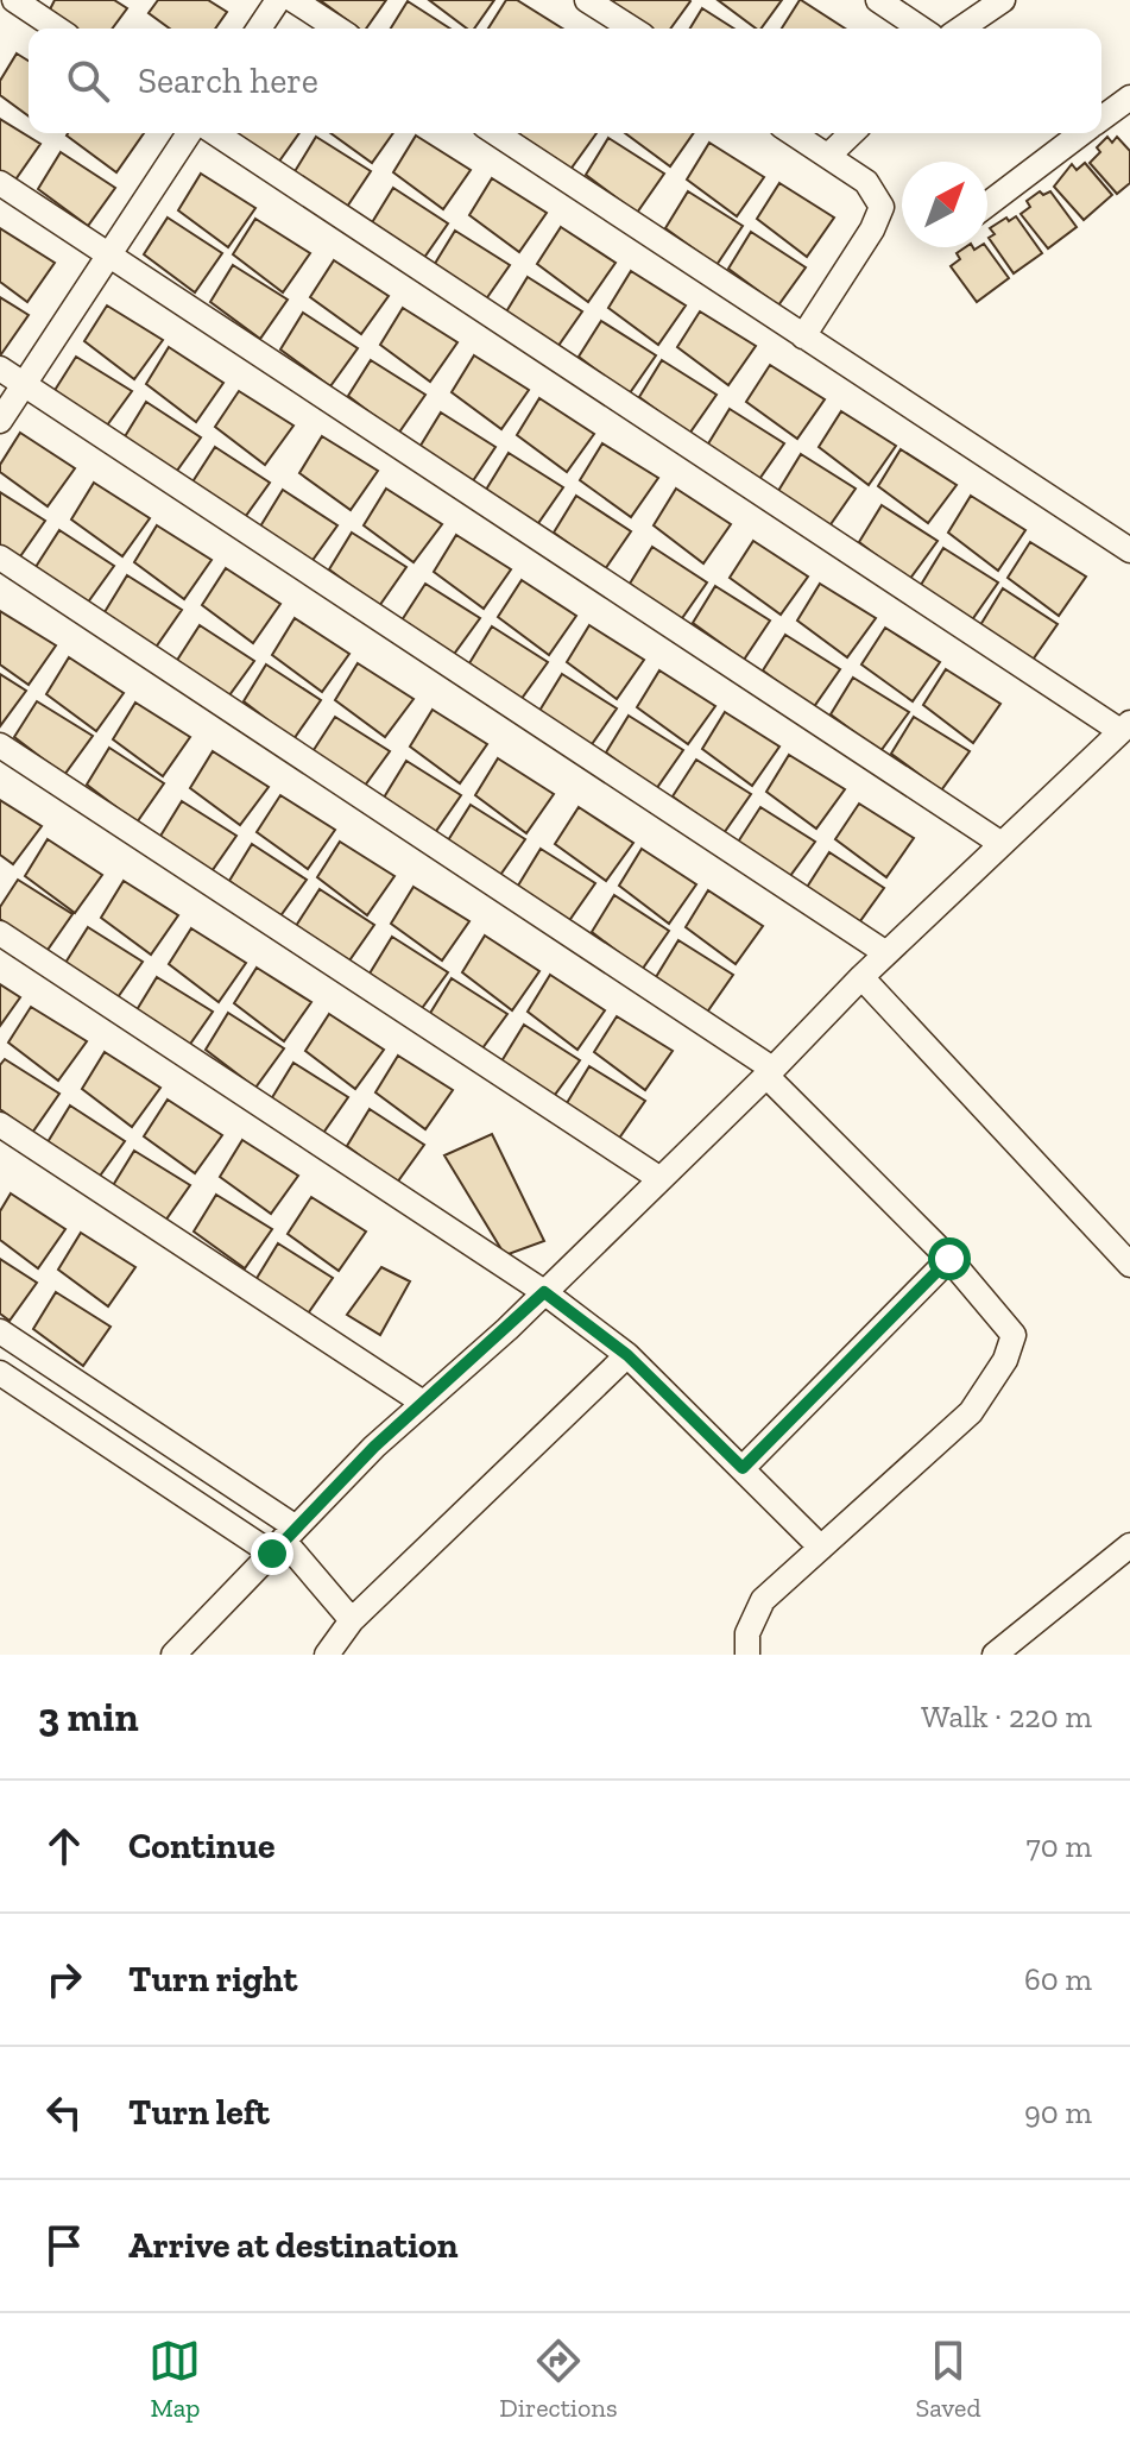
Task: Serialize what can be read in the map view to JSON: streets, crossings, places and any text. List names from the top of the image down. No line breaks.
{"north":"top right","page":{"search":"Search here","heading":["3 min","Walk · 220 m"],"list":[["Continue","70 m"],["Turn right","60 m"],["Turn left","90 m"],"Arrive at destination"],"nav":["Map","Directions","Saved"]}}
